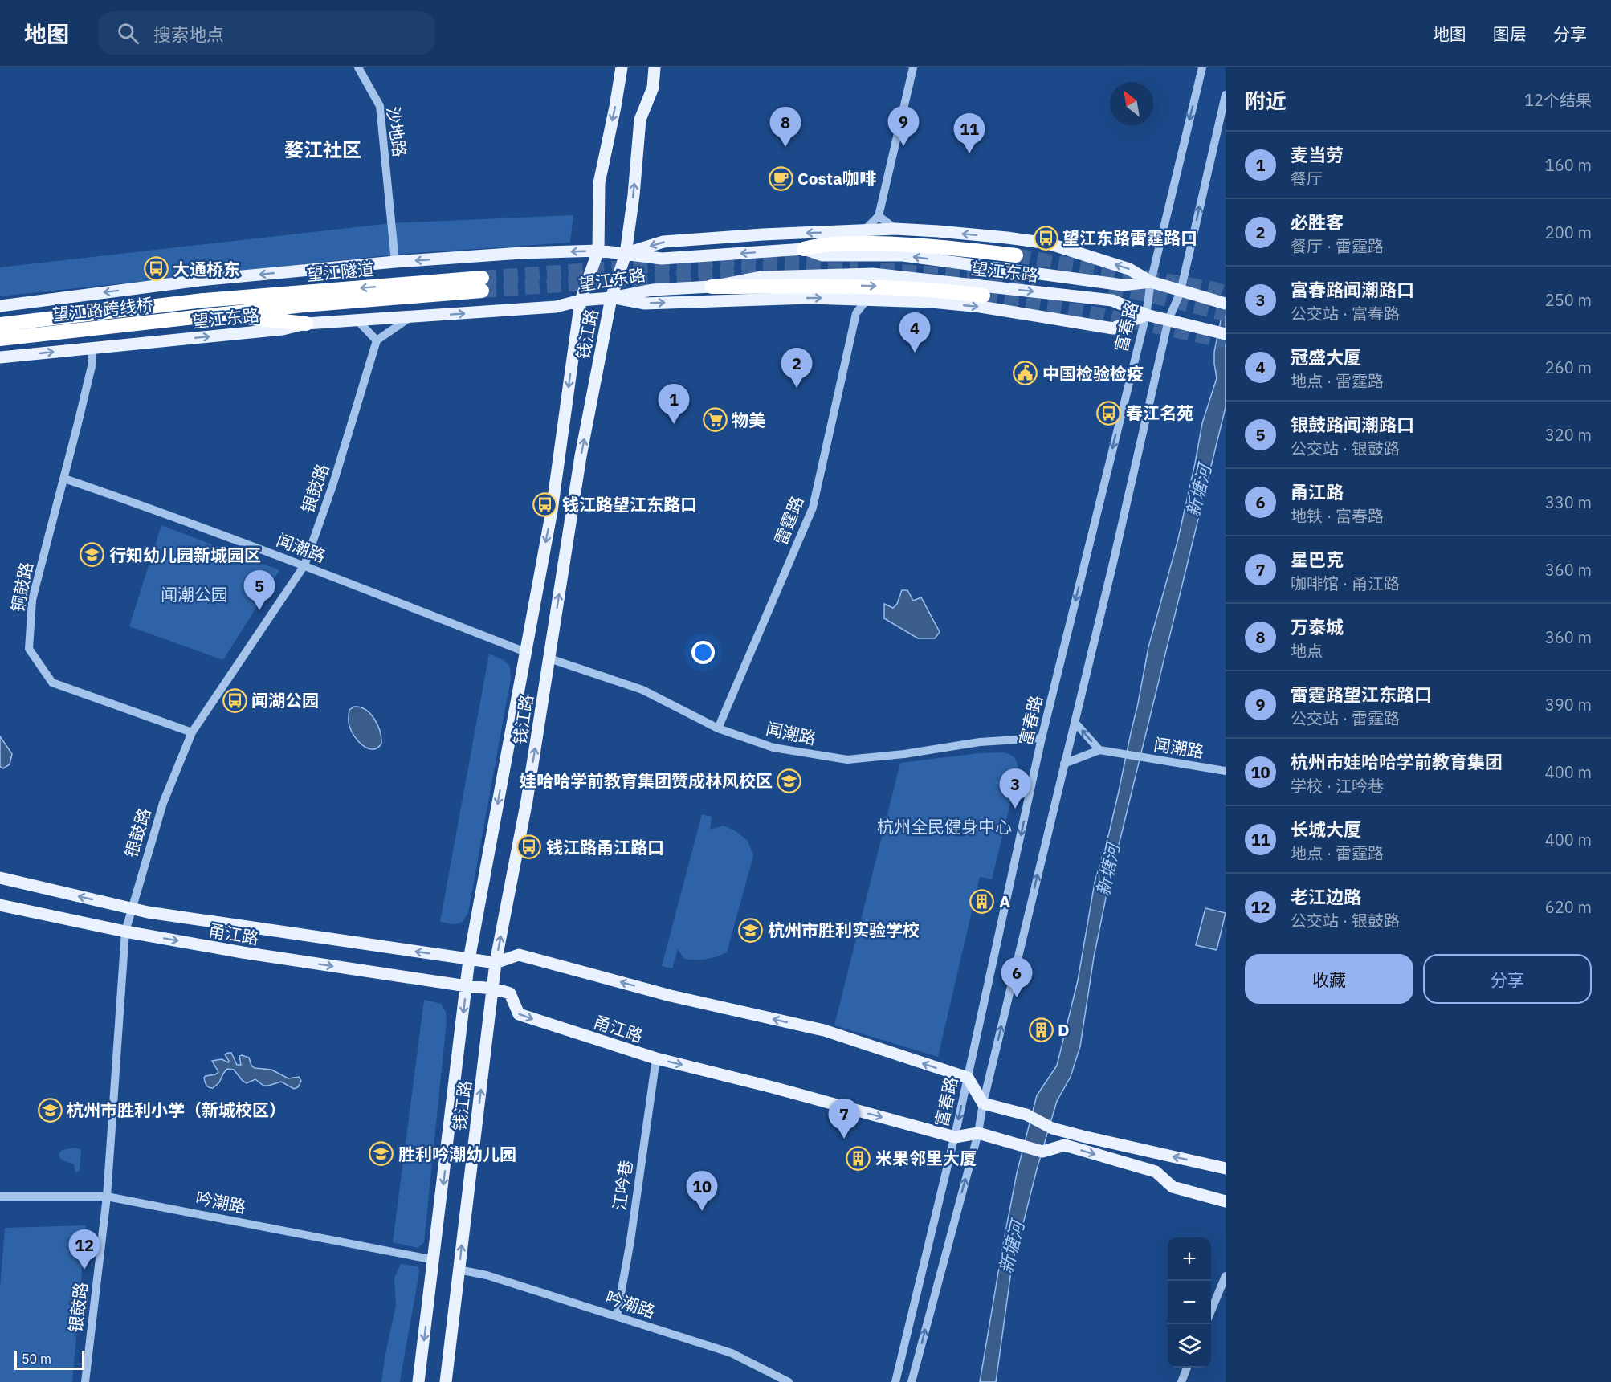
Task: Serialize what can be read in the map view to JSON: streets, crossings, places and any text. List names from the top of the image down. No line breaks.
{"streets":{"highway":["望江隧道","望江路跨线桥"],"main road":["望江东路","钱江路","甬江路"],"street":["沙地路","富春路","银鼓路","雷霆路","闻潮路","铜鼓路","江吟巷","吟潮路"]},"crossings":[["沙地路","望江东路"],["望江隧道","望江路跨线桥"],["望江东路","富春路"],["望江东路","钱江路"],["望江东路","铜鼓路"],["富春路","闻潮路"],["富春路","甬江路"],["钱江路","闻潮路"],["钱江路","甬江路"],["钱江路","吟潮路"],["银鼓路","闻潮路"],["银鼓路","铜鼓路"],["银鼓路","甬江路"],["银鼓路","吟潮路"],["雷霆路","闻潮路"],["闻潮路","铜鼓路"],["甬江路","江吟巷"],["江吟巷","吟潮路"]],"districts":["婺江社区"],"water":["新塘河"],"parks":["闻潮公园","杭州全民健身中心"],"places":{"cafe":["Costa咖啡"],"bus stop":["望江东路雷霆路口","大通桥东","春江名苑","钱江路望江东路口","闻湖公园","钱江路甬江路口"],"public building":["中国检验检疫"],"supermarket":["物美"],"school or university":["行知幼儿园新城园区","娃哈哈学前教育集团赞成林风校区","杭州市胜利实验学校","杭州市胜利小学（新城校区）","胜利吟潮幼儿园"],"building":["A","D","米果邻里大厦"]},"scale_bar":"50 m","north":"top left","page":{"header":"地图","search":"搜索地点","nav":["地图","图层","分享"],"heading":["附近","12个结果"],"pins":["9","8","11","4","2","1","5","3","6","7","10","12"],"list":[{"mark":"1","name":"麦当劳","note":"餐厅","value":"160 m"},{"mark":"2","name":"必胜客","note":"餐厅 · 雷霆路","value":"200 m"},{"mark":"3","name":"富春路闻潮路口","note":"公交站 · 富春路","value":"250 m"},{"mark":"4","name":"冠盛大厦","note":"地点 · 雷霆路","value":"260 m"},{"mark":"5","name":"银鼓路闻潮路口","note":"公交站 · 银鼓路","value":"320 m"},{"mark":"6","name":"甬江路","note":"地铁 · 富春路","value":"330 m"},{"mark":"7","name":"星巴克","note":"咖啡馆 · 甬江路","value":"360 m"},{"mark":"8","name":"万泰城","note":"地点","value":"360 m"},{"mark":"9","name":"雷霆路望江东路口","note":"公交站 · 雷霆路","value":"390 m"},{"mark":"10","name":"杭州市娃哈哈学前教育集团","note":"学校 · 江吟巷","value":"400 m"},{"mark":"11","name":"长城大厦","note":"地点 · 雷霆路","value":"400 m"},{"mark":"12","name":"老江边路","note":"公交站 · 银鼓路","value":"620 m"}],"buttons":["收藏","分享"],"map_buttons":["+","−"],"scale":"50 m"}}
